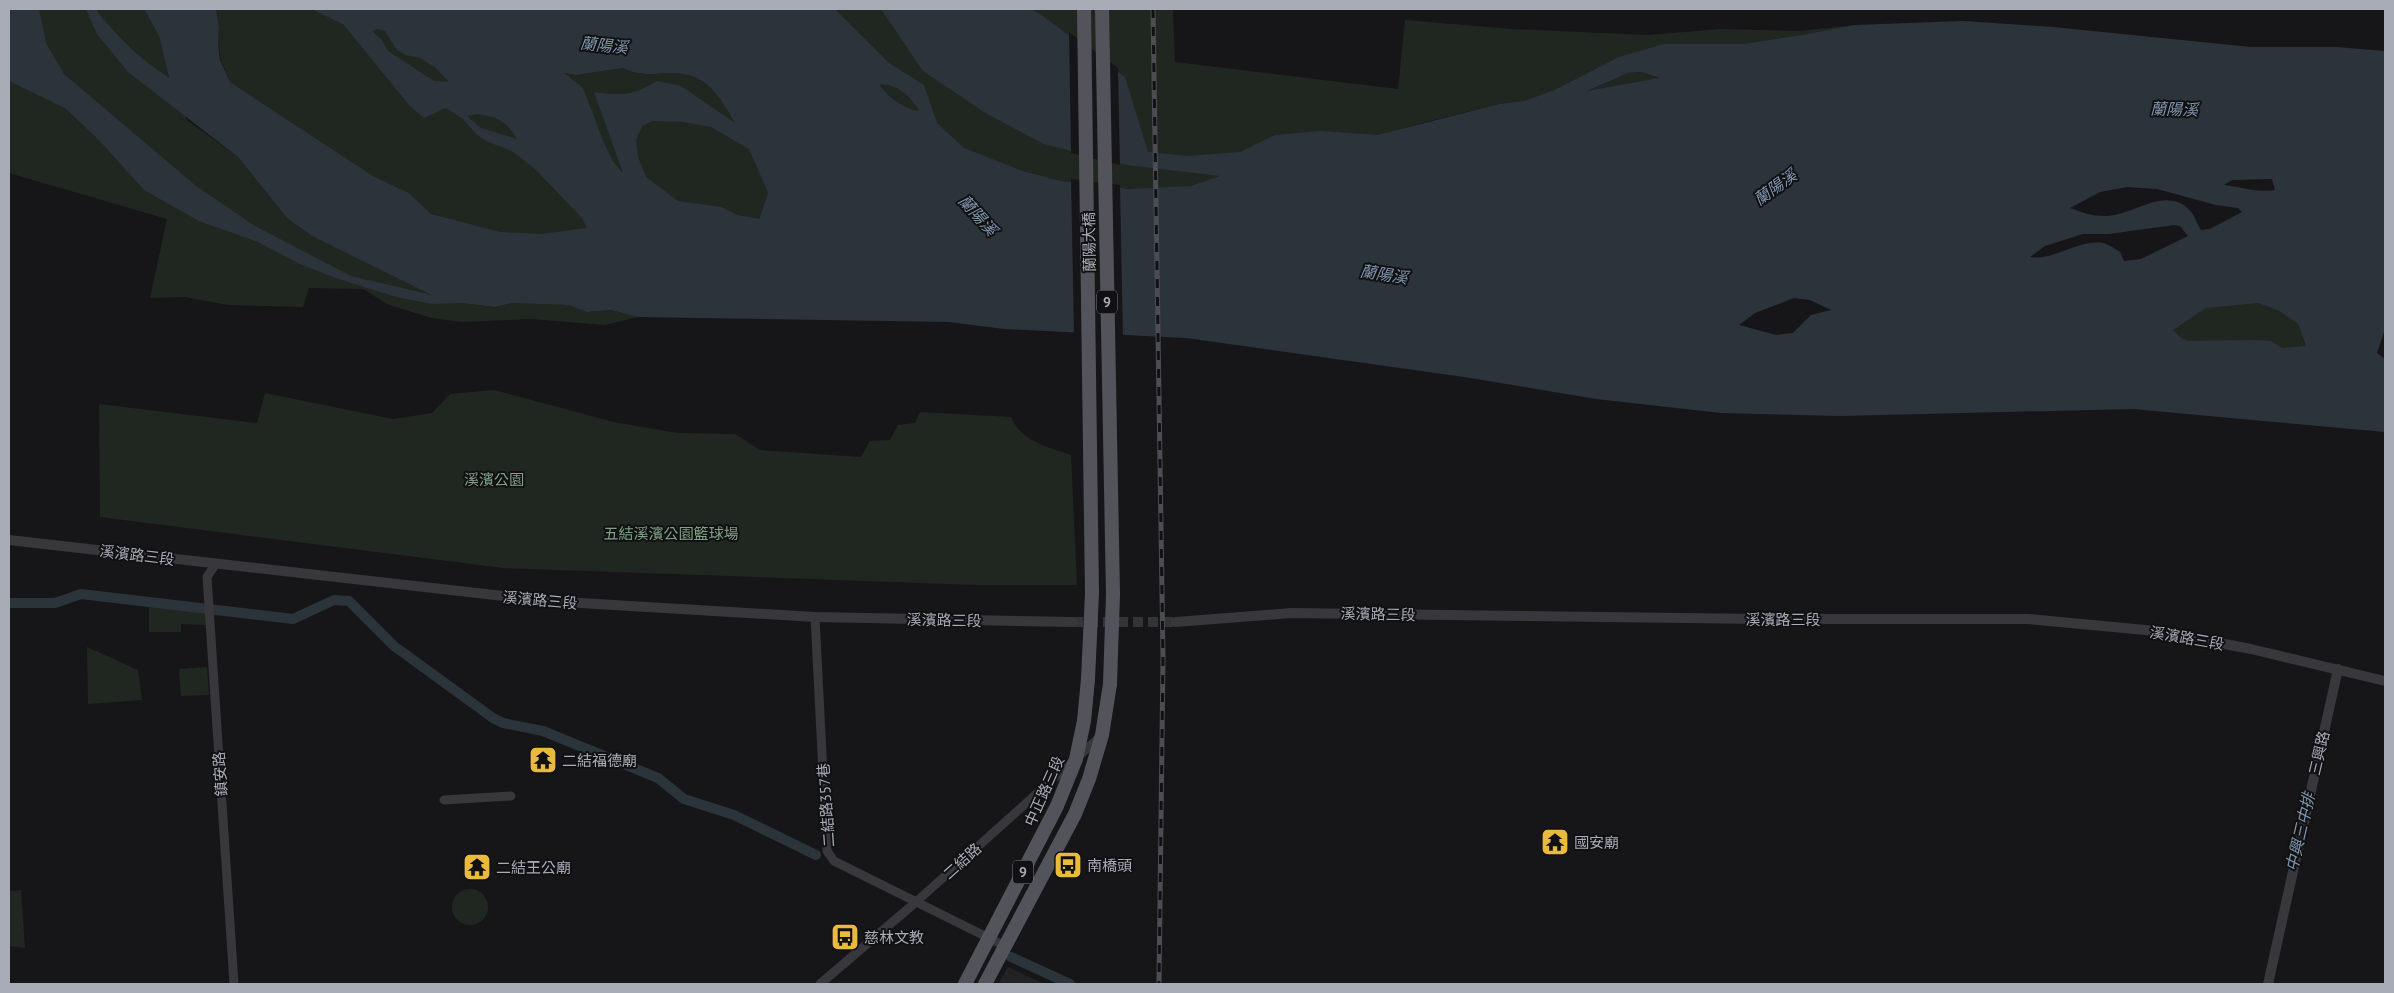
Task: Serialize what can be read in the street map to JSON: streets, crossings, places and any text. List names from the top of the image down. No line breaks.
{"streets":{"main road":["蘭陽大橋","9","中正路三段"],"street":["溪濱路三段","三興路","鎮安路","二結路357巷","二結路"]},"crossings":[["蘭陽大橋","9"],["蘭陽大橋","中正路三段"],["蘭陽大橋","二結路"],["9","二結路357巷"],["9","二結路"],["溪濱路三段","三興路"],["溪濱路三段","鎮安路"],["溪濱路三段","二結路357巷"],["中正路三段","二結路357巷"],["中正路三段","二結路"],["二結路357巷","二結路"]],"water":["蘭陽溪","中興三中排"],"parks":["溪濱公園","五結溪濱公園籃球場"],"places":{"temple":["二結福德廟","國安廟","二結王公廟"],"bus stop":["南橋頭","慈林文教"]}}
